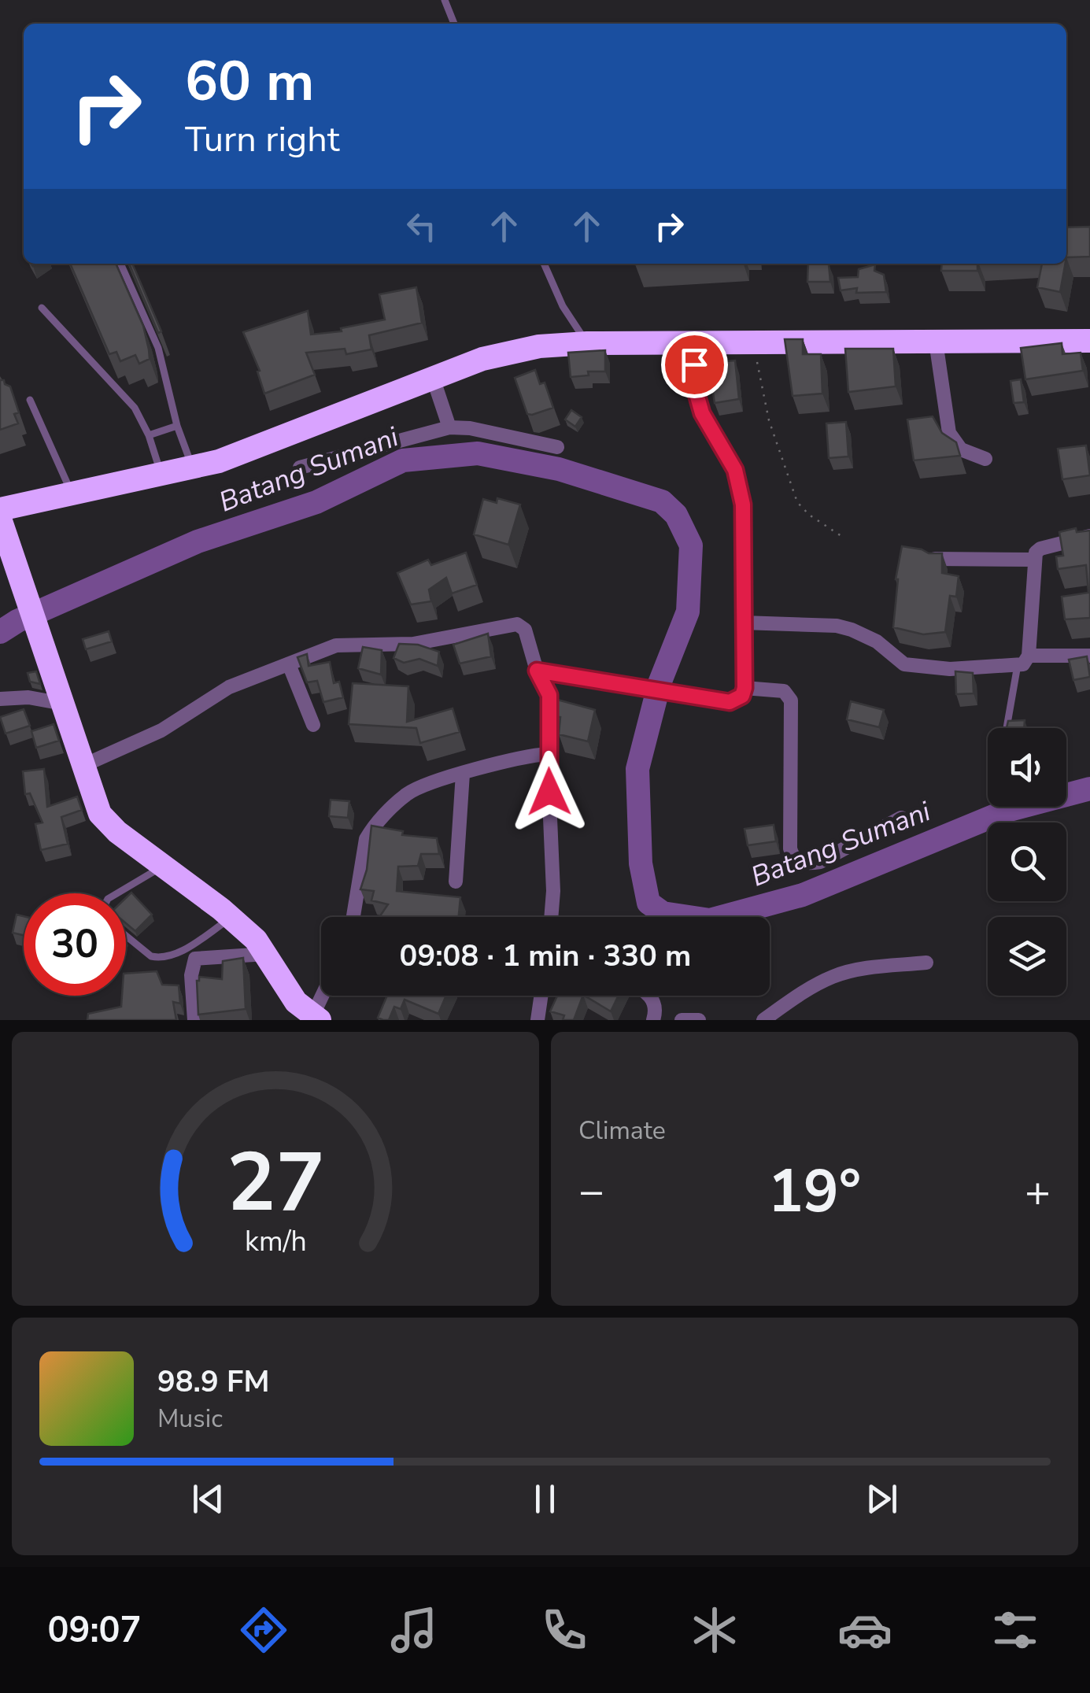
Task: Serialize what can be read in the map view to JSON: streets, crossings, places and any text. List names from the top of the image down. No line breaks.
{"water":["Batang Sumani"],"page":{"turn":["60 m","Turn right"],"limit":"30","trip":"09:08 · 1 min · 330 m","tile":"Climate","heat":["−","19°","+"],"song":["98.9 FM","Music"],"tabs":"09:07","gauge":["27","km/h"]}}
